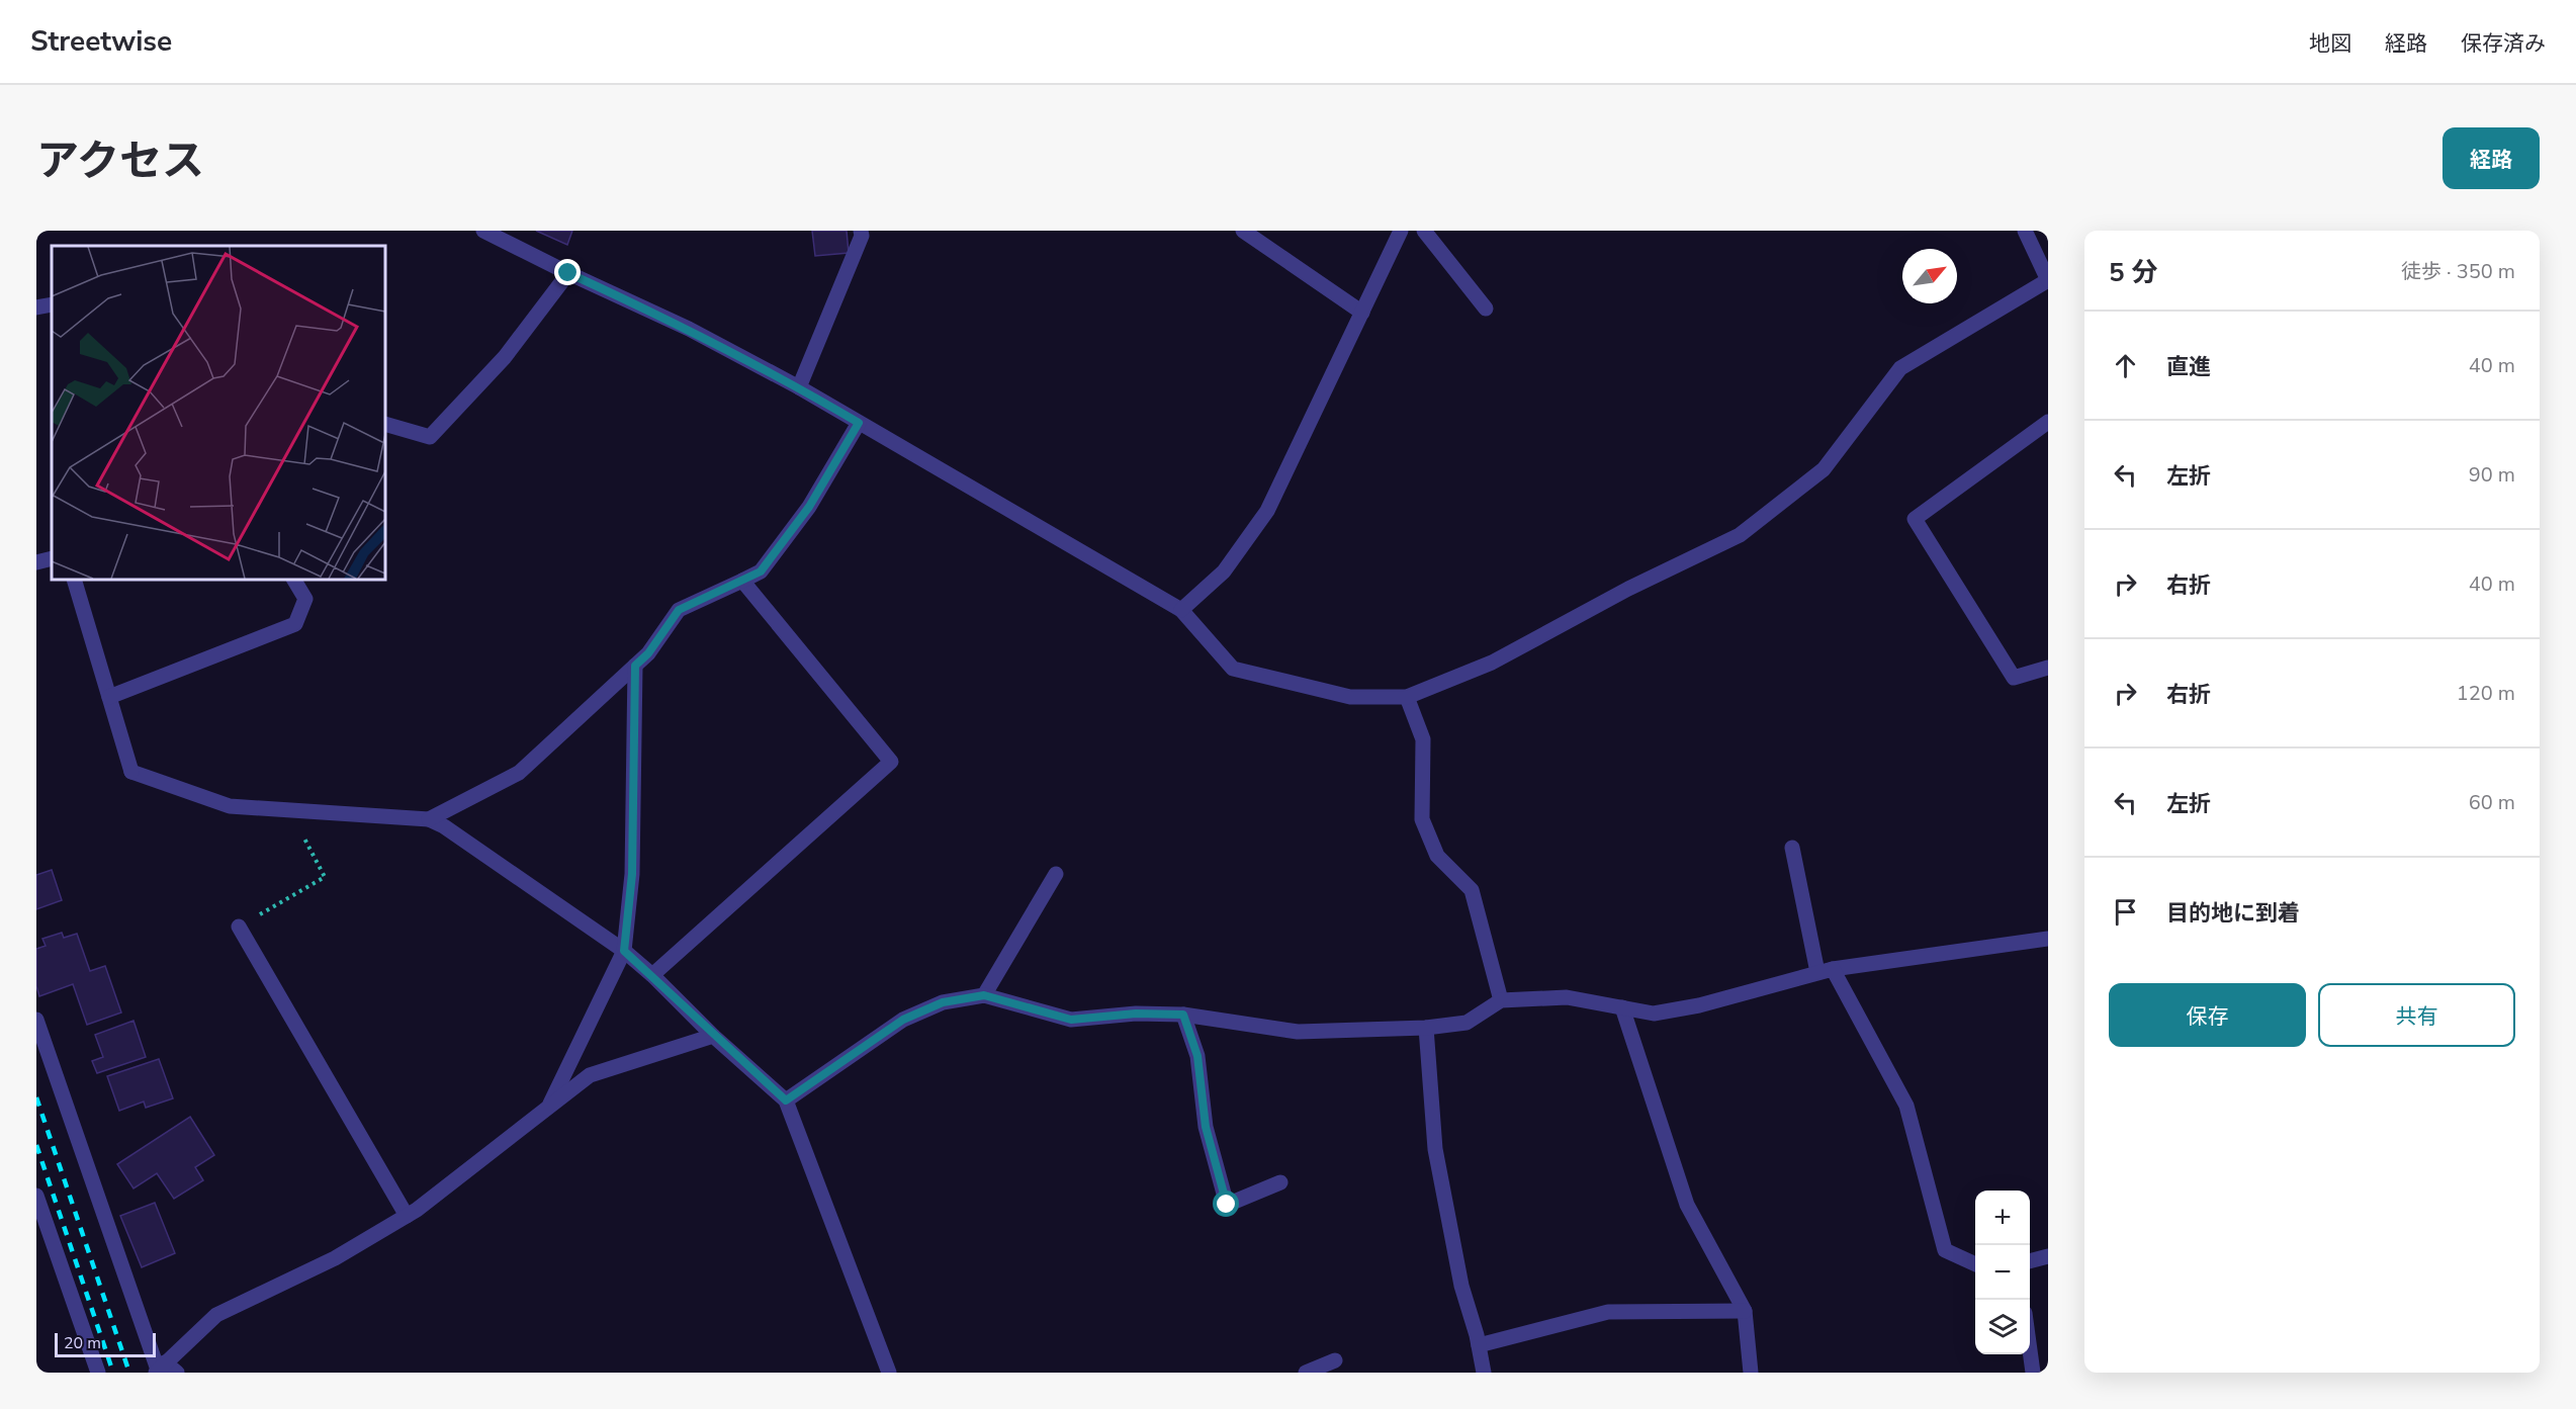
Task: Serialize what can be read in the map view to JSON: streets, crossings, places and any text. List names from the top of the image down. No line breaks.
{"scale_bar":"20 m","north":"top right","page":{"header":"Streetwise","nav":["地図","経路","保存済み"],"title":"アクセス","buttons":["経路",["保存","共有"]],"heading":["5 分","徒歩 · 350 m"],"list":[["直進","40 m"],["左折","90 m"],["右折","40 m"],["右折","120 m"],["左折","60 m"],"目的地に到着"],"map_buttons":["+","−"],"scale":"20 m"}}
